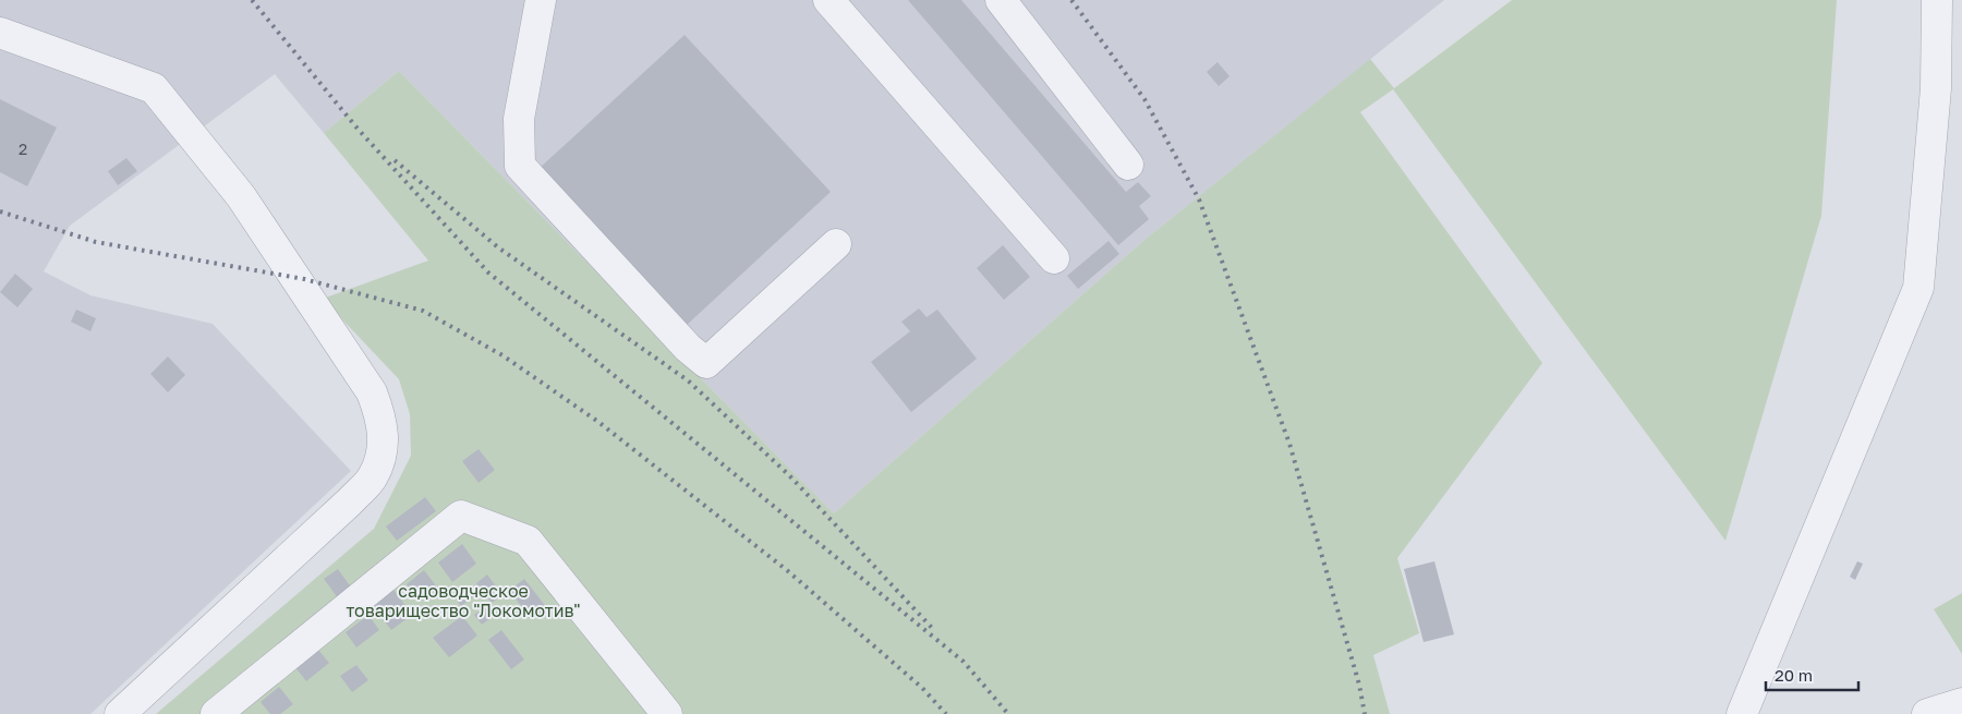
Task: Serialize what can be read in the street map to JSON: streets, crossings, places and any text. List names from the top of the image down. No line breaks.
{"parks":["садоводческое товарищество \"Локомотив\""],"house_numbers":["2"],"scale_bar":"20 m"}
